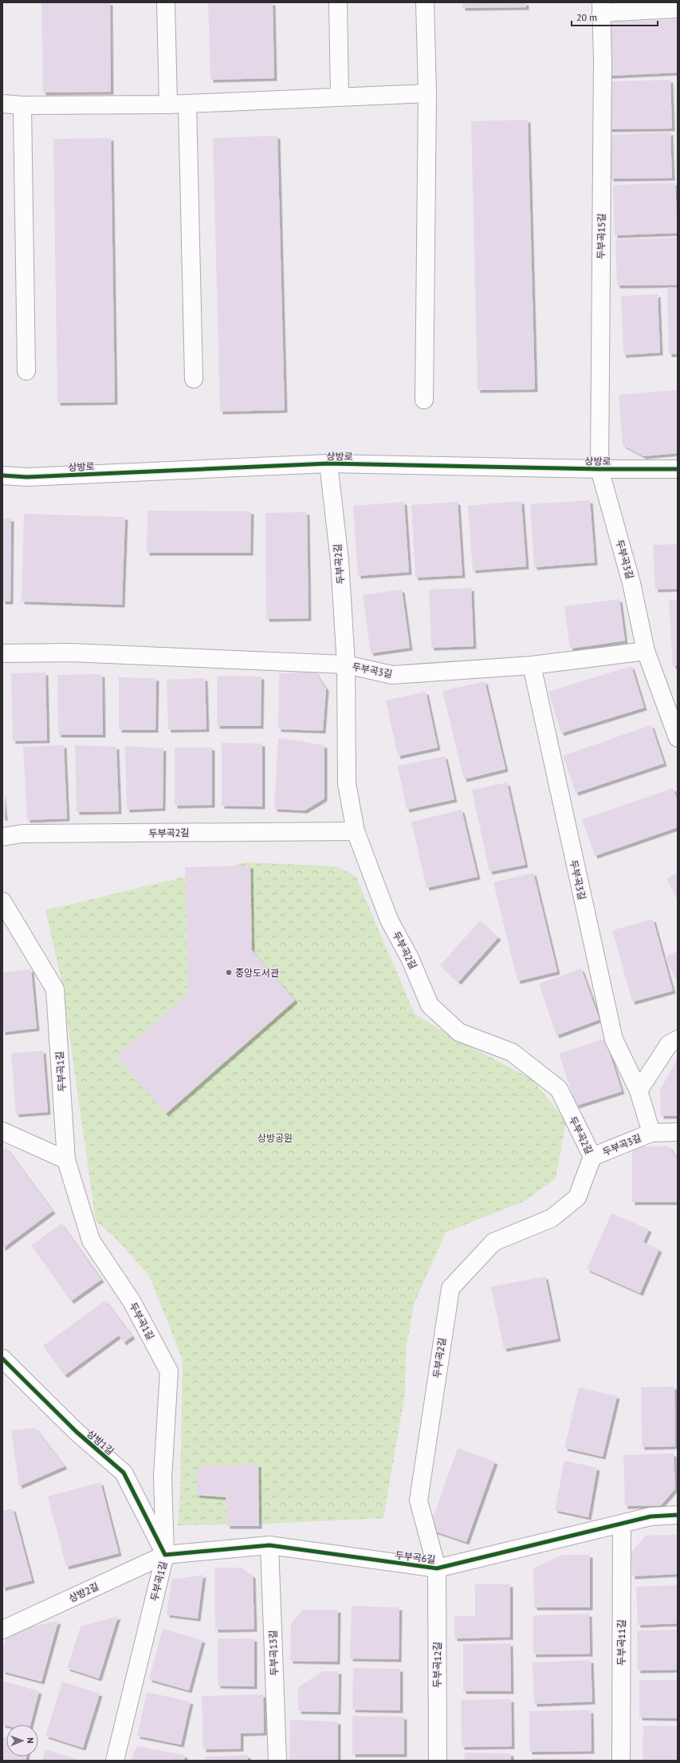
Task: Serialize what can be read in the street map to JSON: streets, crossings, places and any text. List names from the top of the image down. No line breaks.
{"streets":{"street":["두부곡15길","상방로","두부곡3길","두부곡2길","두부곡1길","상방1길","두부곡6길","상방2길","두부곡11길","두부곡13길","두부곡12길"]},"crossings":[["두부곡15길","상방로"],["두부곡15길","두부곡3길"],["상방로","두부곡3길"],["상방로","두부곡2길"],["두부곡3길","두부곡2길"],["두부곡2길","두부곡6길"],["두부곡2길","두부곡12길"],["두부곡1길","상방1길"],["두부곡1길","두부곡6길"],["두부곡1길","상방2길"],["상방1길","두부곡6길"],["상방1길","상방2길"],["두부곡6길","상방2길"],["두부곡6길","두부곡11길"],["두부곡6길","두부곡13길"],["두부곡6길","두부곡12길"]],"parks":["상방공원"],"places":["중앙도서관"],"scale_bar":"20 m","north":"right"}
